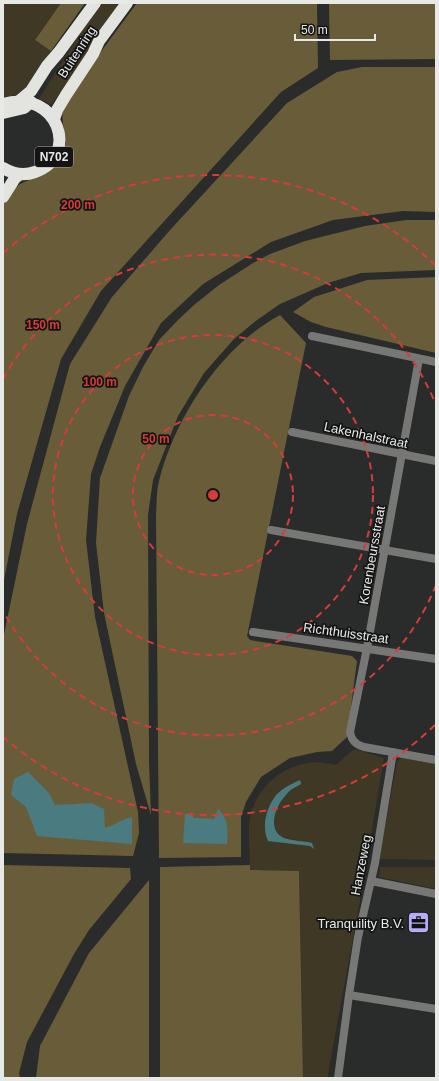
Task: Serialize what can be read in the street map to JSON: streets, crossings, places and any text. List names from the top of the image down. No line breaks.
{"streets":{"highway":["Buitenring","N702"],"street":["Lakenhalstraat","Korenbeursstraat","Richthuisstraat","Hanzeweg"]},"crossings":[["Buitenring","N702"],["Lakenhalstraat","Korenbeursstraat"],["Korenbeursstraat","Richthuisstraat"],["Korenbeursstraat","Hanzeweg"]],"places":{"office":["Tranquility B.V."]},"scale_bar":"50 m","rings":["200 m","150 m","100 m","50 m"]}
